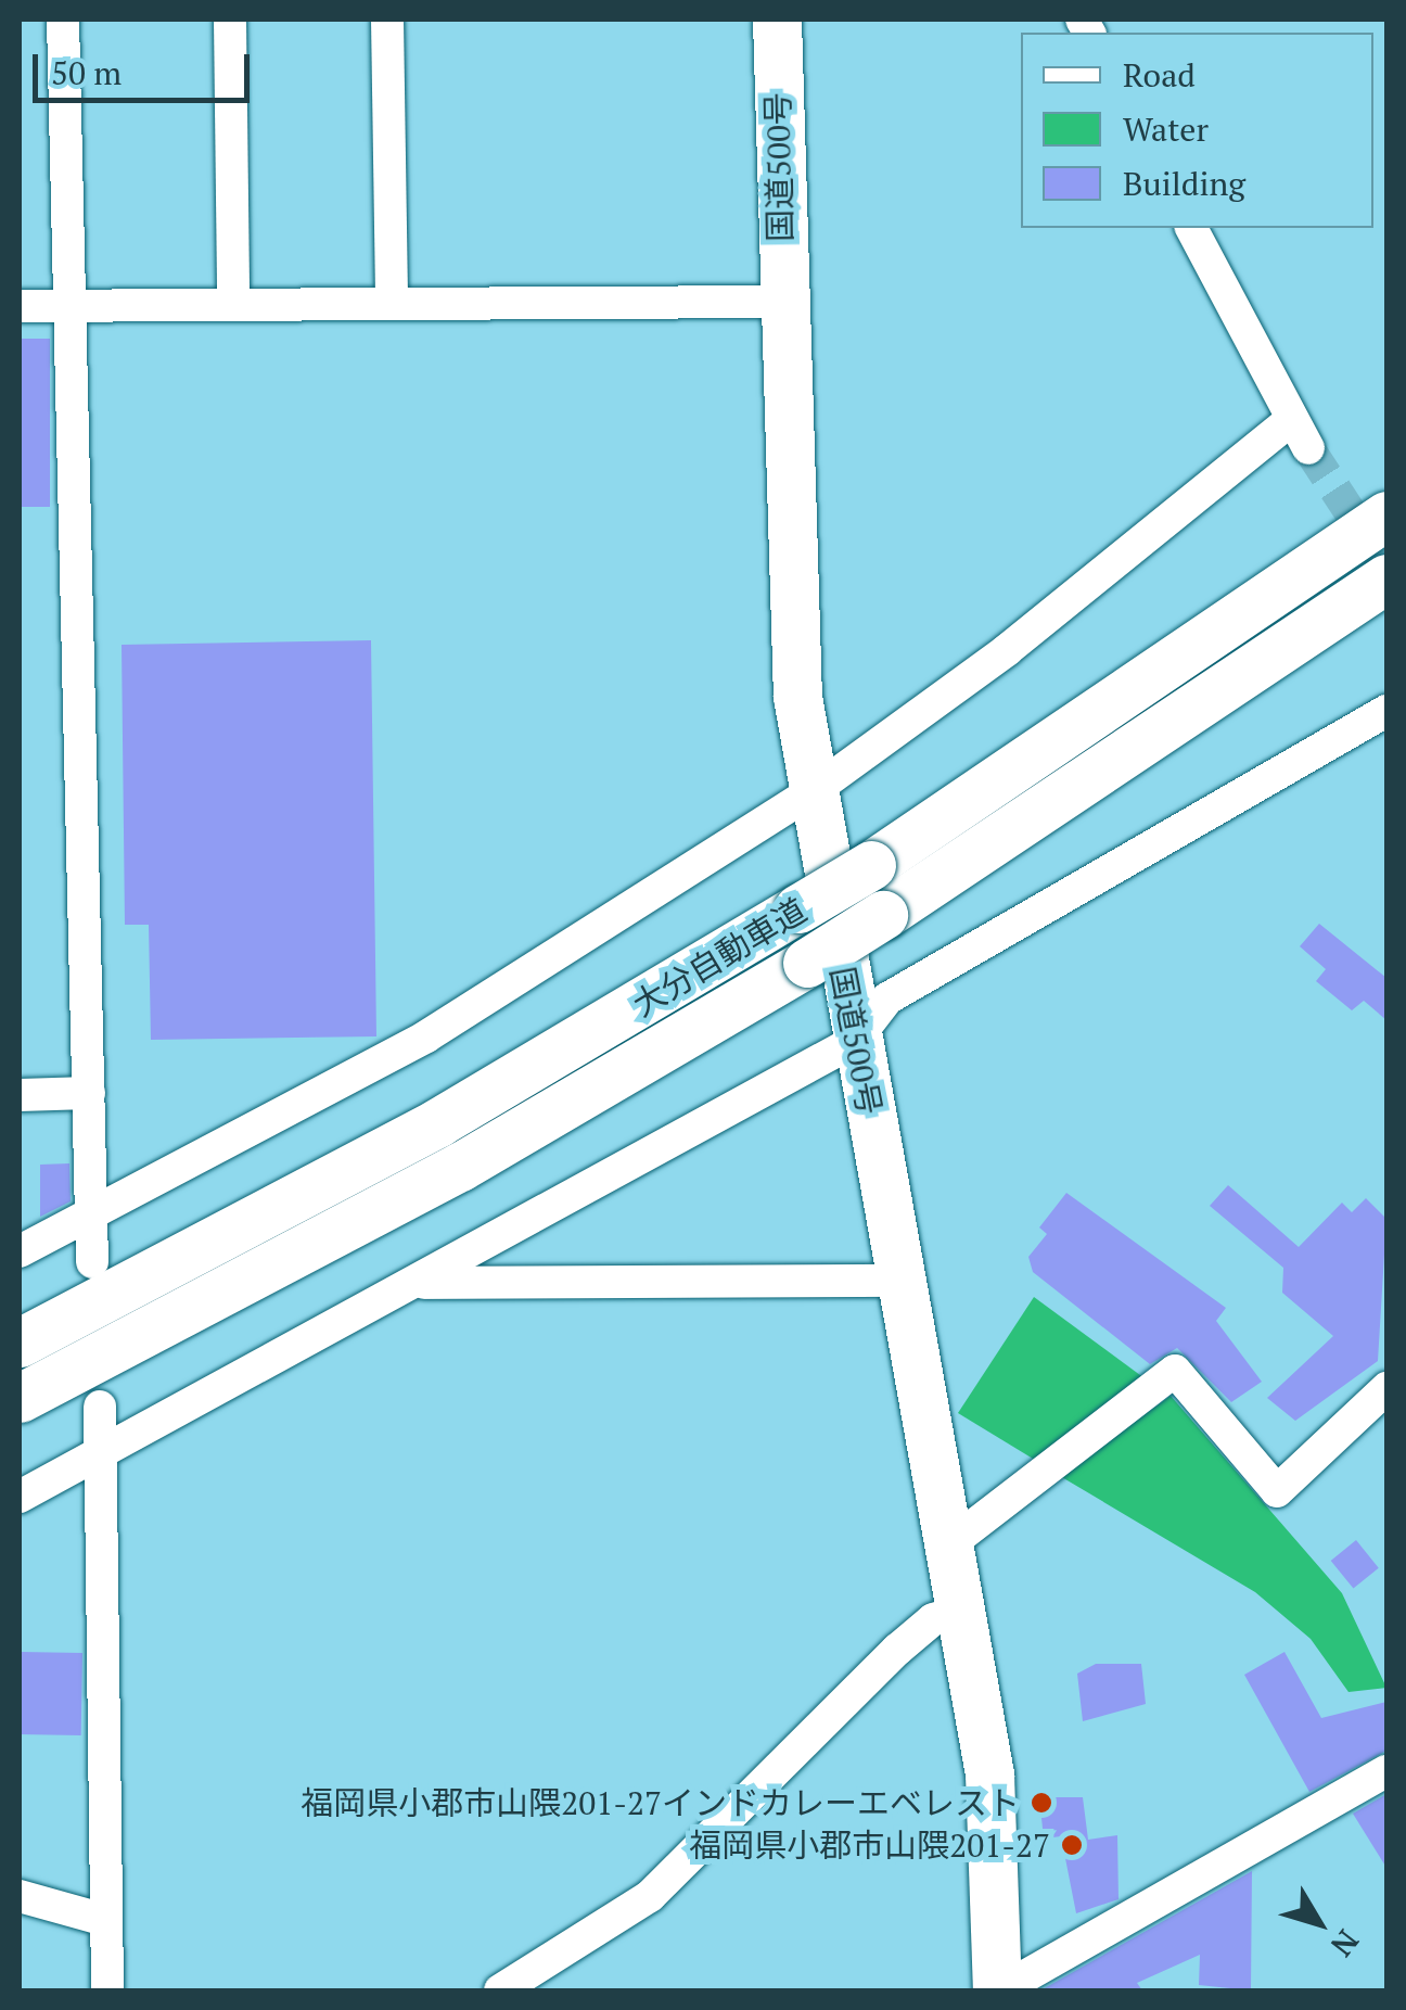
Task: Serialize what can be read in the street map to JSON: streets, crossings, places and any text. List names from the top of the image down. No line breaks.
{"streets":{"highway":["国道500号","大分自動車道"]},"places":["福岡県小郡市山隈201-27インドカレーエベレスト","福岡県小郡市山隈201-27"],"legend":["Road","Water","Building"],"scale_bar":"50 m","north":"bottom right"}
